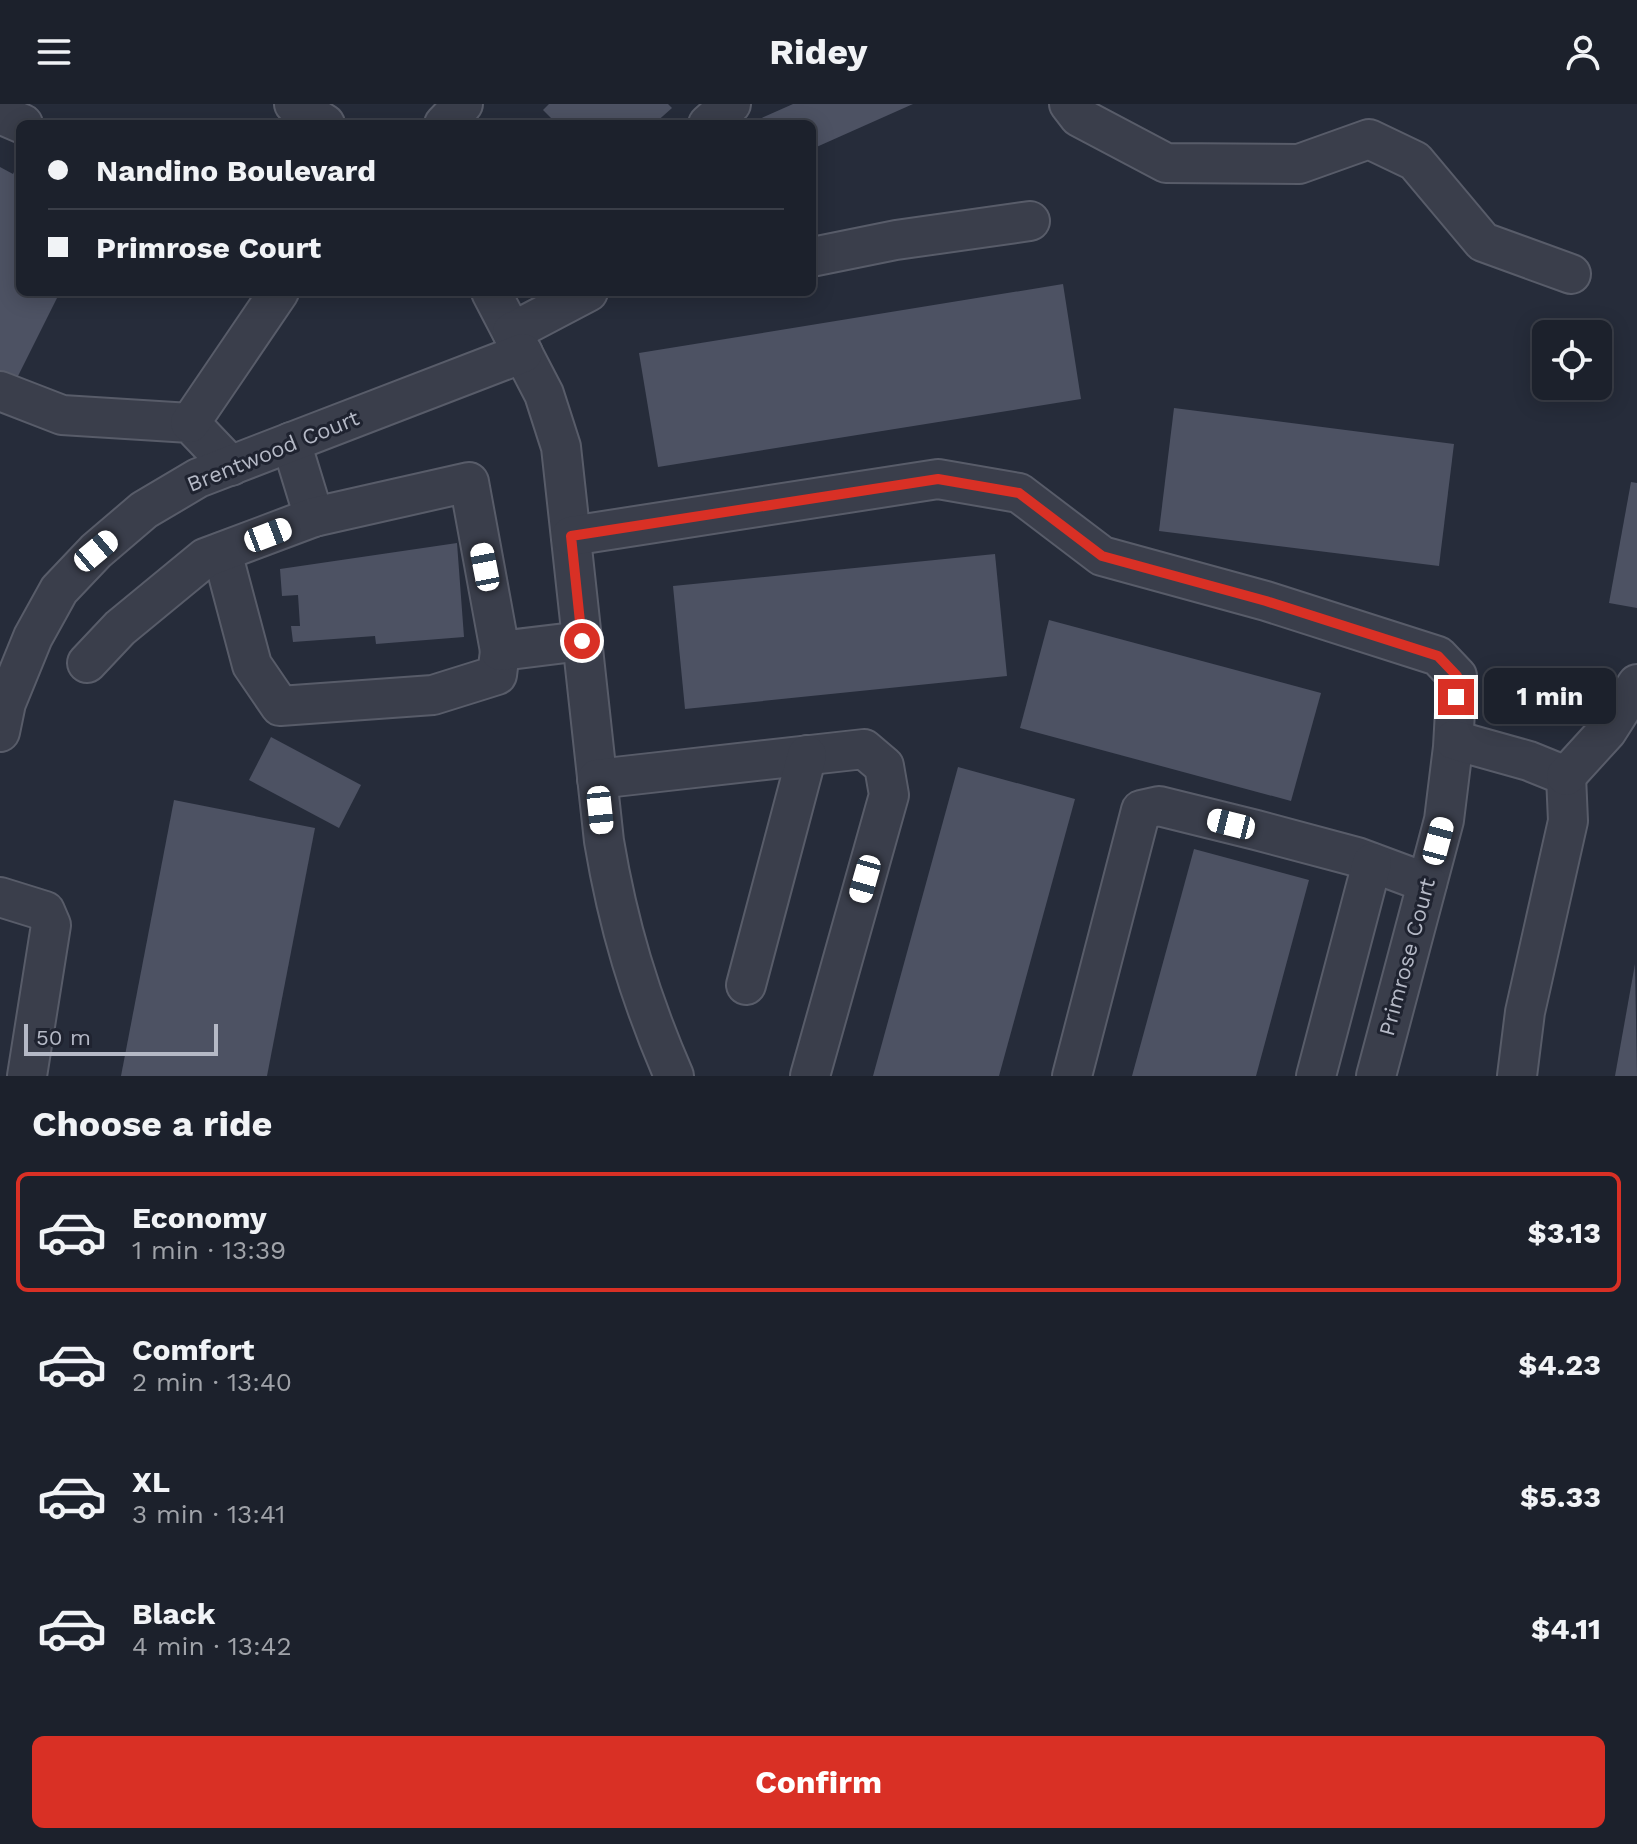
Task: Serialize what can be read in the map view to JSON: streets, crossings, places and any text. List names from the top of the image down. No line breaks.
{"streets":{"street":["Brentwood Court","Primrose Court"]},"scale_bar":"50 m","page":{"header":"Ridey","banner":["Nandino Boulevard","Primrose Court"],"bubble":"1 min","scale":"50 m","heading":"Choose a ride","list":[{"name":"Economy","note":"1 min · 13:39","value":"$3.13"},{"name":"Comfort","note":"2 min · 13:40","value":"$4.23"},{"name":"XL","note":"3 min · 13:41","value":"$5.33"},{"name":"Black","note":"4 min · 13:42","value":"$4.11"}],"buttons":"Confirm"}}
